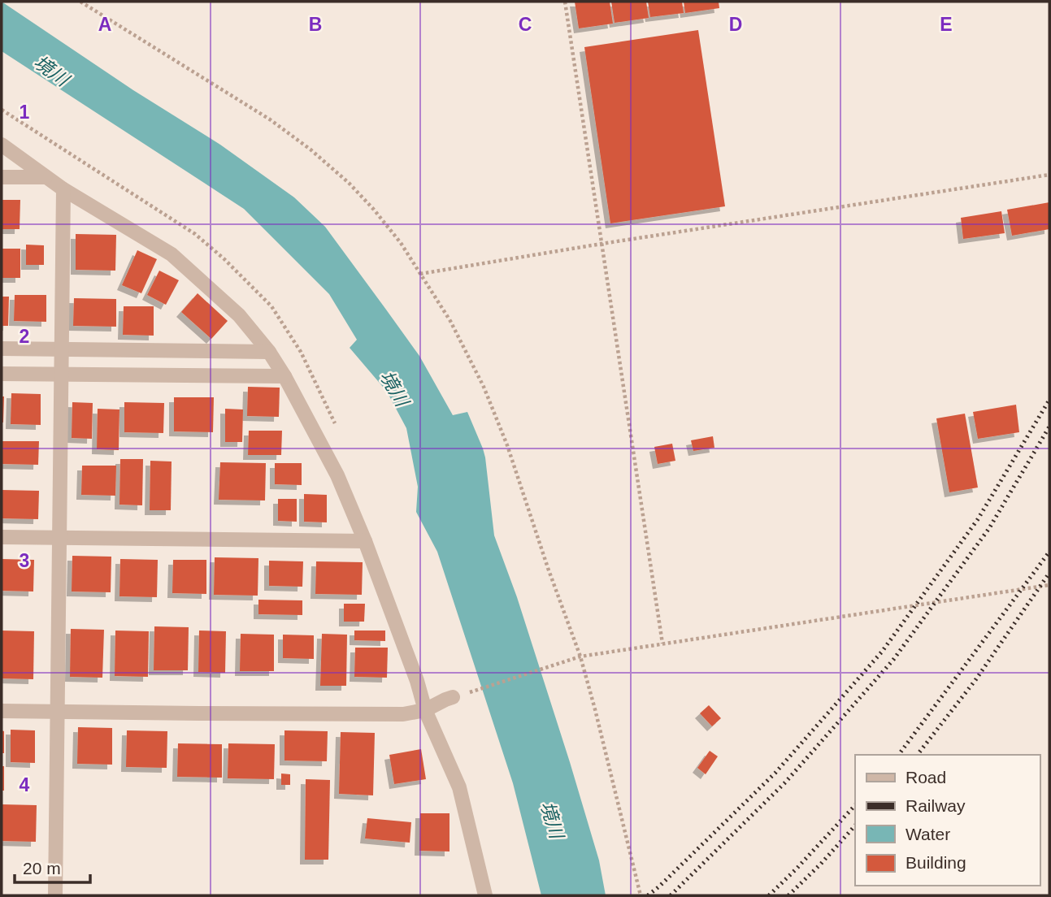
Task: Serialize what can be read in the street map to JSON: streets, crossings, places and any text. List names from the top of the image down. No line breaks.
{"water":["境川"],"legend":["Road","Railway","Water","Building"],"scale_bar":"20 m","grid":{"columns":["A","B","C","D","E"],"rows":["1","2","3","4"]}}
